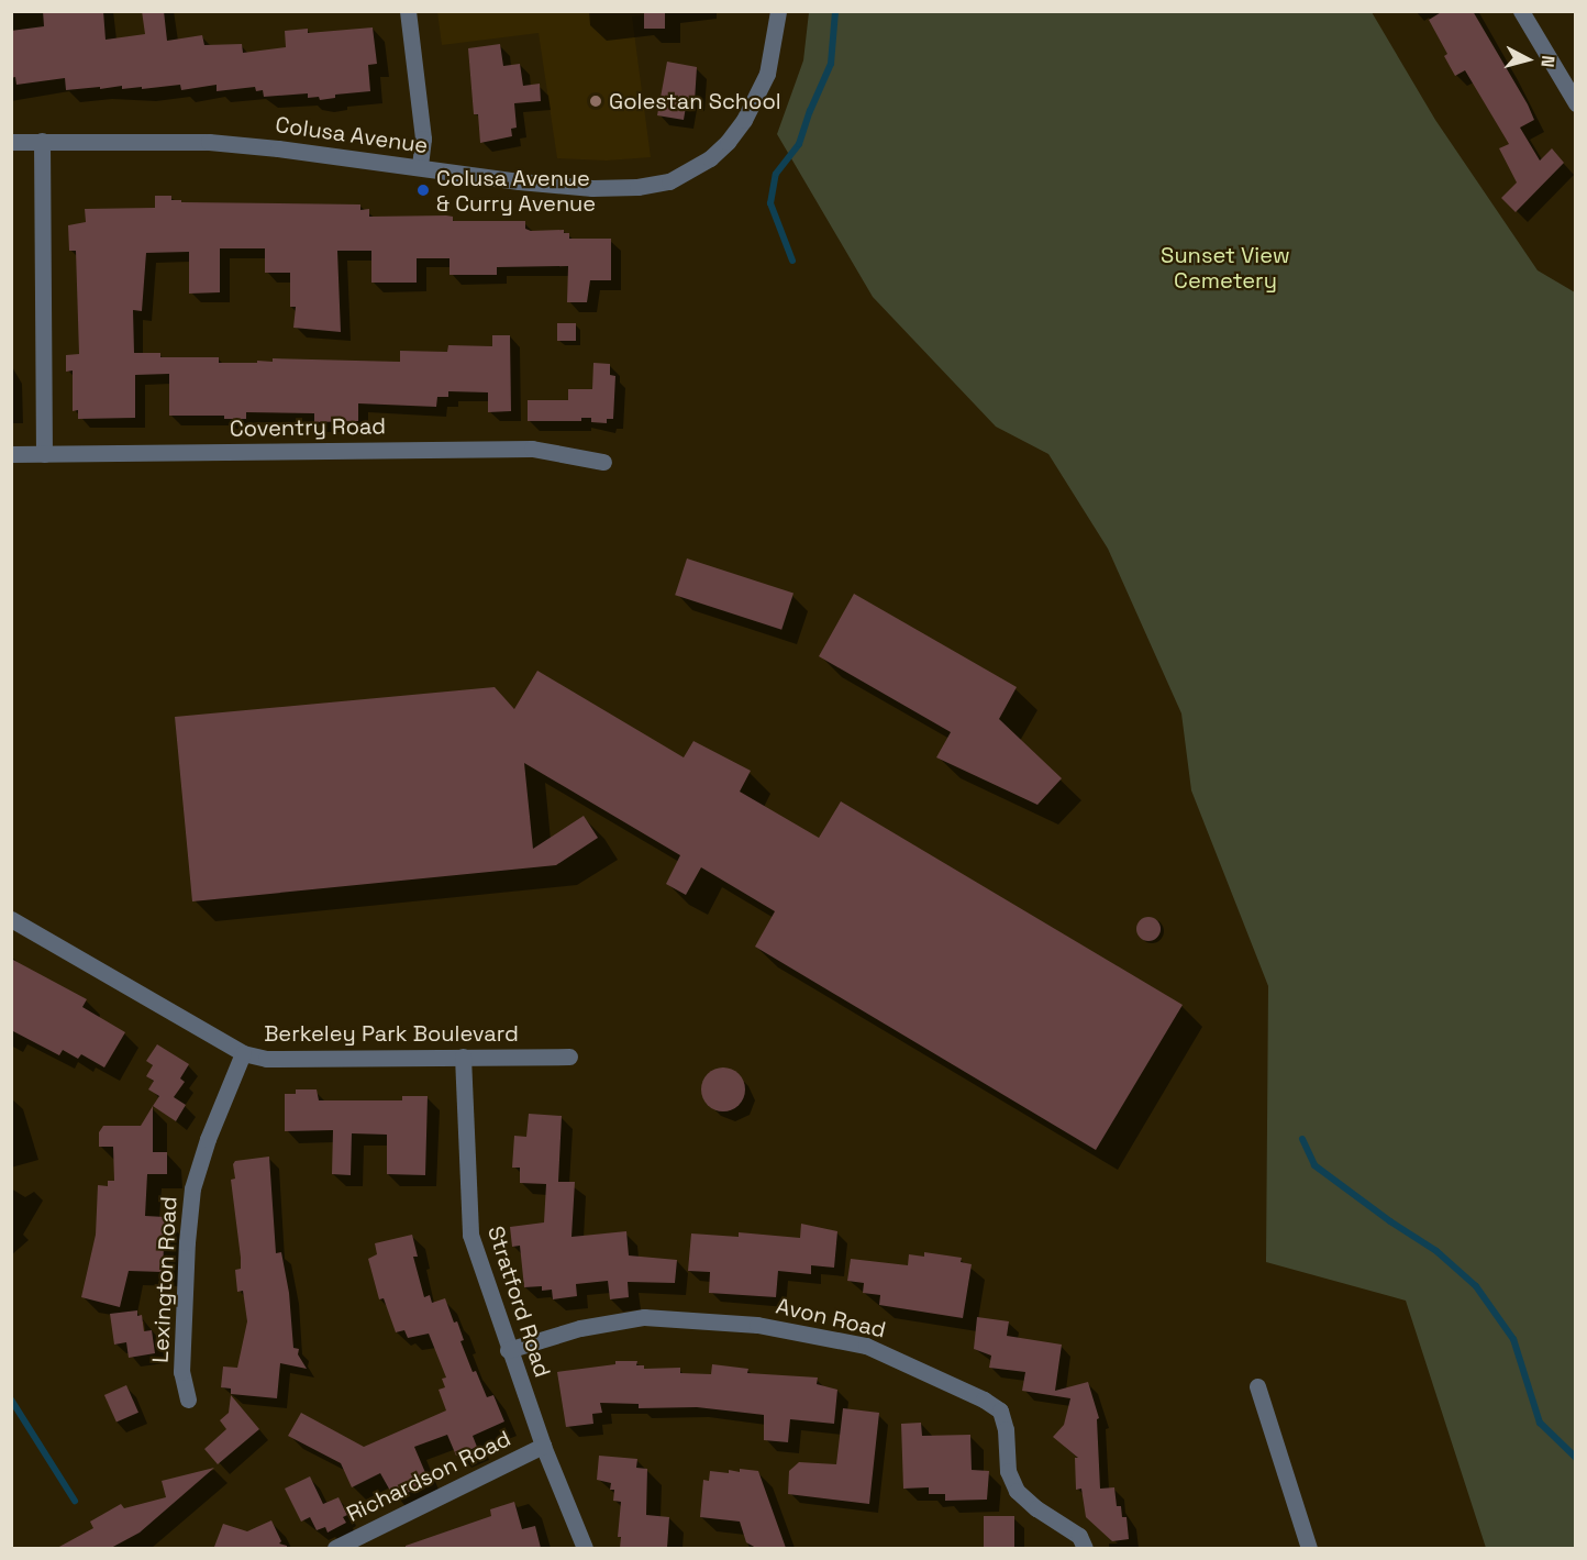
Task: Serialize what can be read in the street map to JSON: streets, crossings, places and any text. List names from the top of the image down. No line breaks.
{"streets":{"street":["Colusa Avenue","Coventry Road","Berkeley Park Boulevard","Lexington Road","Stratford Road","Avon Road","Richardson Road"]},"crossings":[["Berkeley Park Boulevard","Lexington Road"],["Berkeley Park Boulevard","Stratford Road"],["Stratford Road","Avon Road"],["Stratford Road","Richardson Road"]],"parks":["Sunset View Cemetery"],"places":["Golestan School","Colusa Avenue & Curry Avenue"],"north":"right"}
